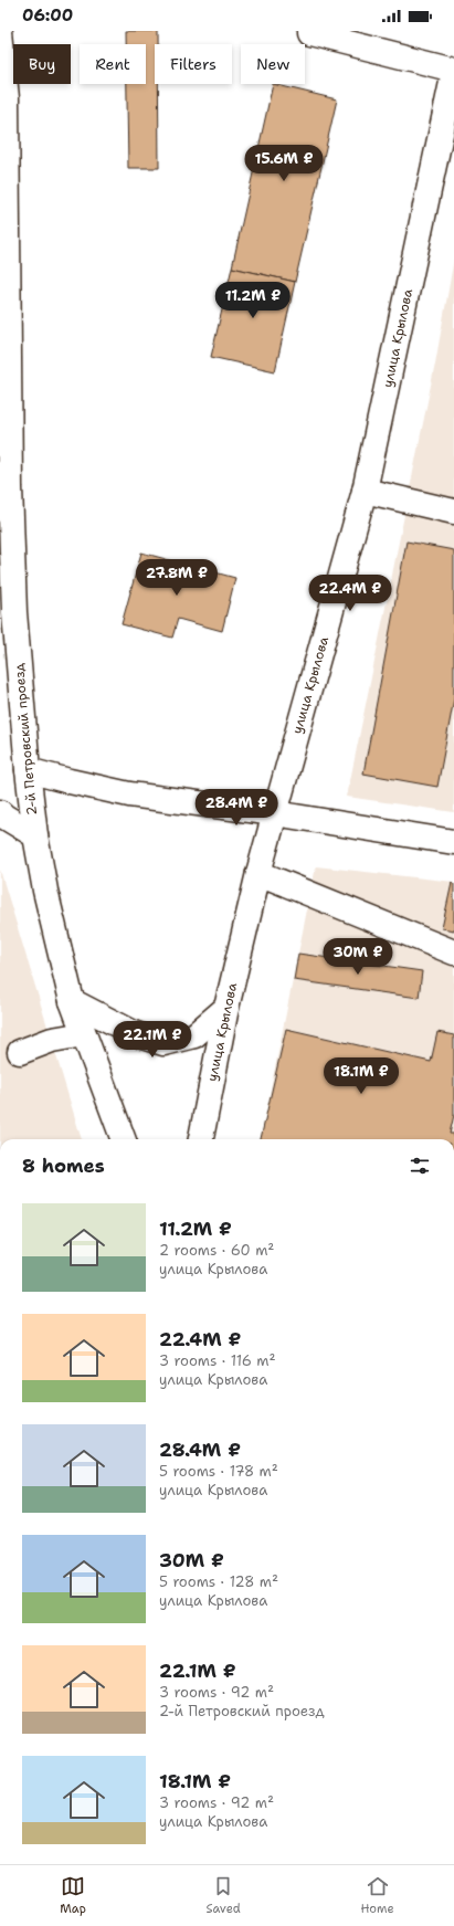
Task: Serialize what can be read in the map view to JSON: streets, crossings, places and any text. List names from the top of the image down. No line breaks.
{"streets":{"street":["улица Крылова","2-й Петровский проезд"]},"page":{"status":"06:00","chip":["Buy","Rent","Filters","New"],"price":["15.6M ₽","11.2M ₽","27.8M ₽","22.4M ₽","28.4M ₽","30M ₽","22.1M ₽","18.1M ₽"],"heading":"8 homes","list":[{"name":"11.2M ₽","note":"2 rooms · 60 m² · улица Крылова"},{"name":"22.4M ₽","note":"3 rooms · 116 m² · улица Крылова"},{"name":"28.4M ₽","note":"5 rooms · 178 m² · улица Крылова"},{"name":"30M ₽","note":"5 rooms · 128 m² · улица Крылова"},{"name":"22.1M ₽","note":"3 rooms · 92 m² · 2-й Петровский проезд"},{"name":"18.1M ₽","note":"3 rooms · 92 m² · улица Крылова"}],"tabs":["Map","Saved","Home"]}}
